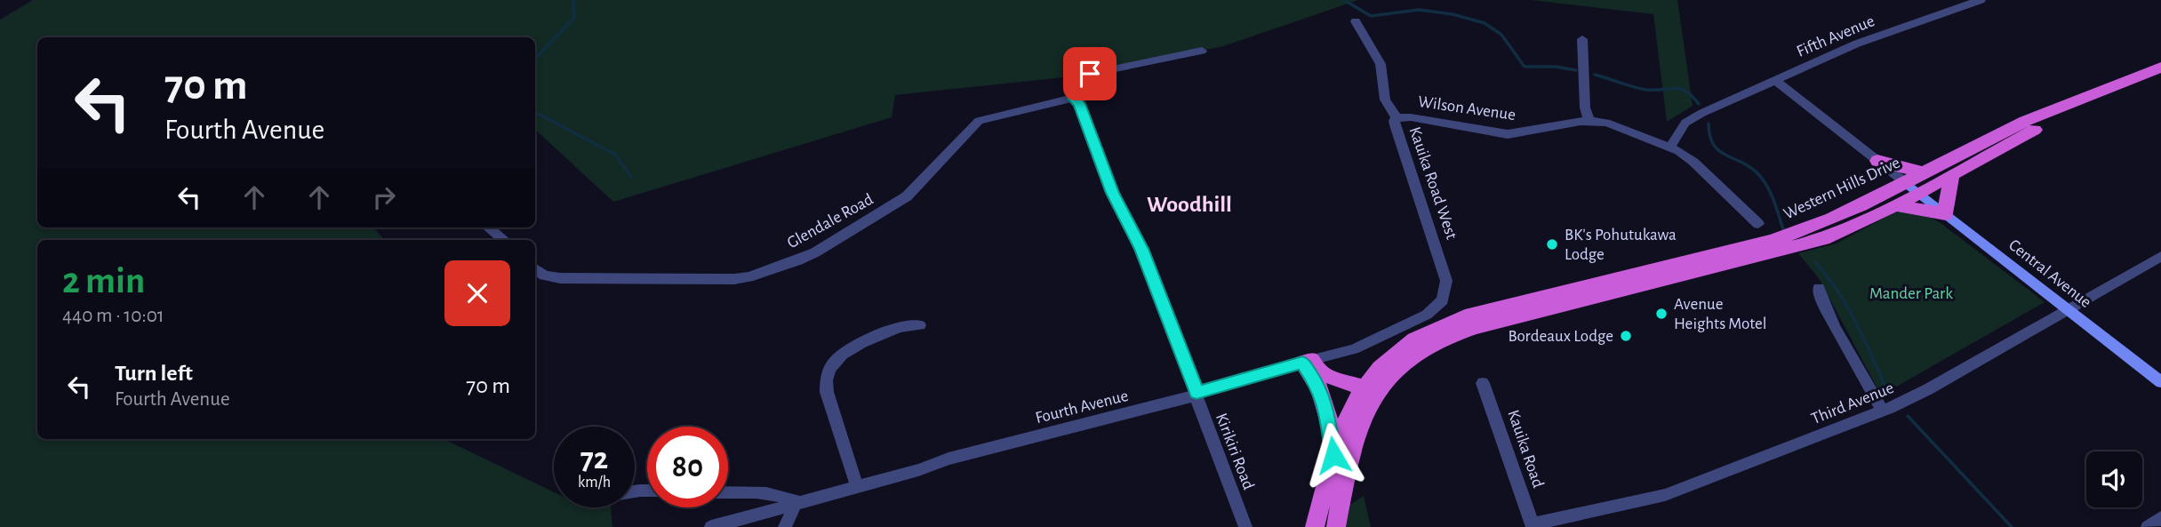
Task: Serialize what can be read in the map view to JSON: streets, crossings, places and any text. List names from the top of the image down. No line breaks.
{"streets":{"highway":["Western Hills Drive"],"main road":["Central Avenue"],"street":["Fifth Avenue","Wilson Avenue","Kauika Road West","Glendale Road","Third Avenue","Fourth Avenue","Kauika Road","Kirikiri Road"]},"crossings":[["Fifth Avenue","Wilson Avenue"],["Wilson Avenue","Kauika Road West"],["Kauika Road West","Fourth Avenue"],["Western Hills Drive","Central Avenue"],["Glendale Road","Kirikiri Road"],["Central Avenue","Third Avenue"],["Third Avenue","Kauika Road"],["Fourth Avenue","Kirikiri Road"]],"districts":["Woodhill"],"parks":["Mander Park"],"places":["BK's Pohutukawa Lodge","Avenue Heights Motel","Bordeaux Lodge"],"page":{"turn":["70 m","Fourth Avenue"],"heading":["2 min","440 m · 10:01"],"list":[{"name":"Turn left","note":"Fourth Avenue","value":"70 m"}],"speed":"72 km/h","limit":"80"}}
